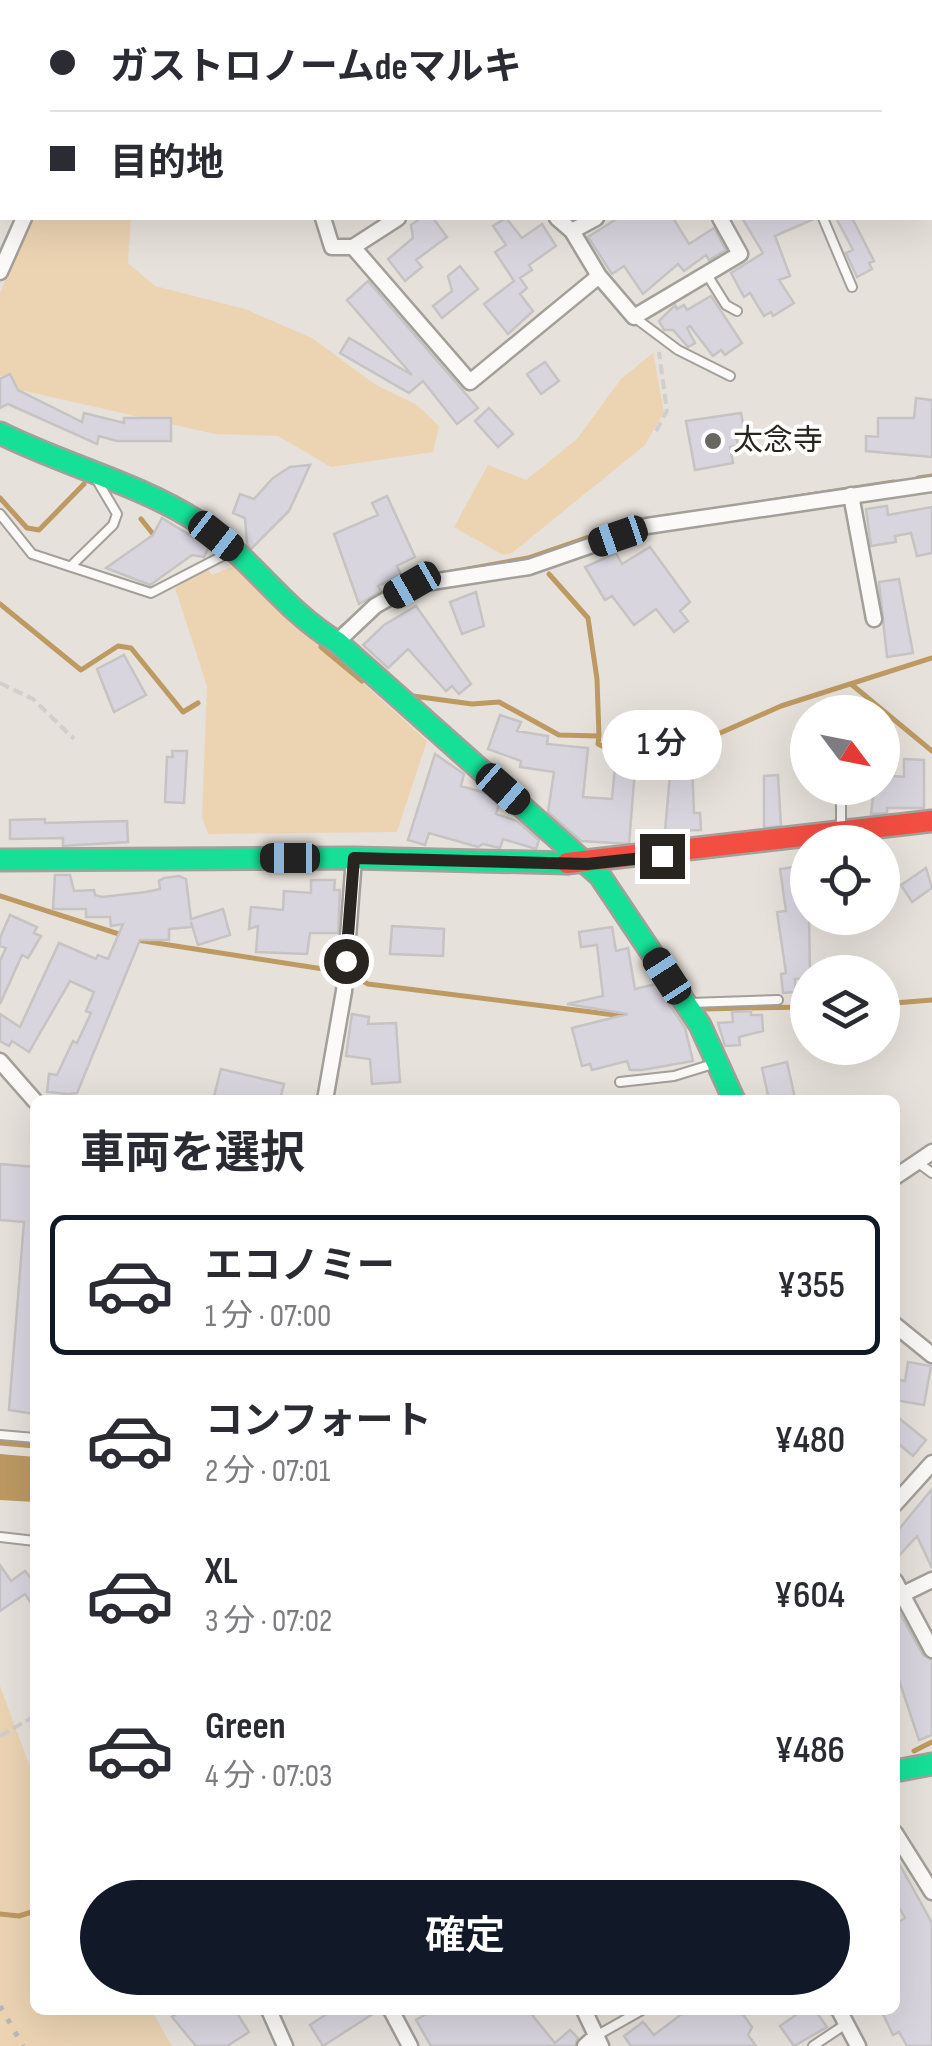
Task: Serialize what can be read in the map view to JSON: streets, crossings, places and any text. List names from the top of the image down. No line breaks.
{"places":["太念寺"],"north":"bottom right","page":{"banner":["ガストロノームdeマルキ","目的地"],"bubble":"1 分","heading":"車両を選択","list":[{"name":"エコノミー","note":"1 分 · 07:00","value":"¥355"},{"name":"コンフォート","note":"2 分 · 07:01","value":"¥480"},{"name":"XL","note":"3 分 · 07:02","value":"¥604"},{"name":"Green","note":"4 分 · 07:03","value":"¥486"}],"buttons":"確定"}}
